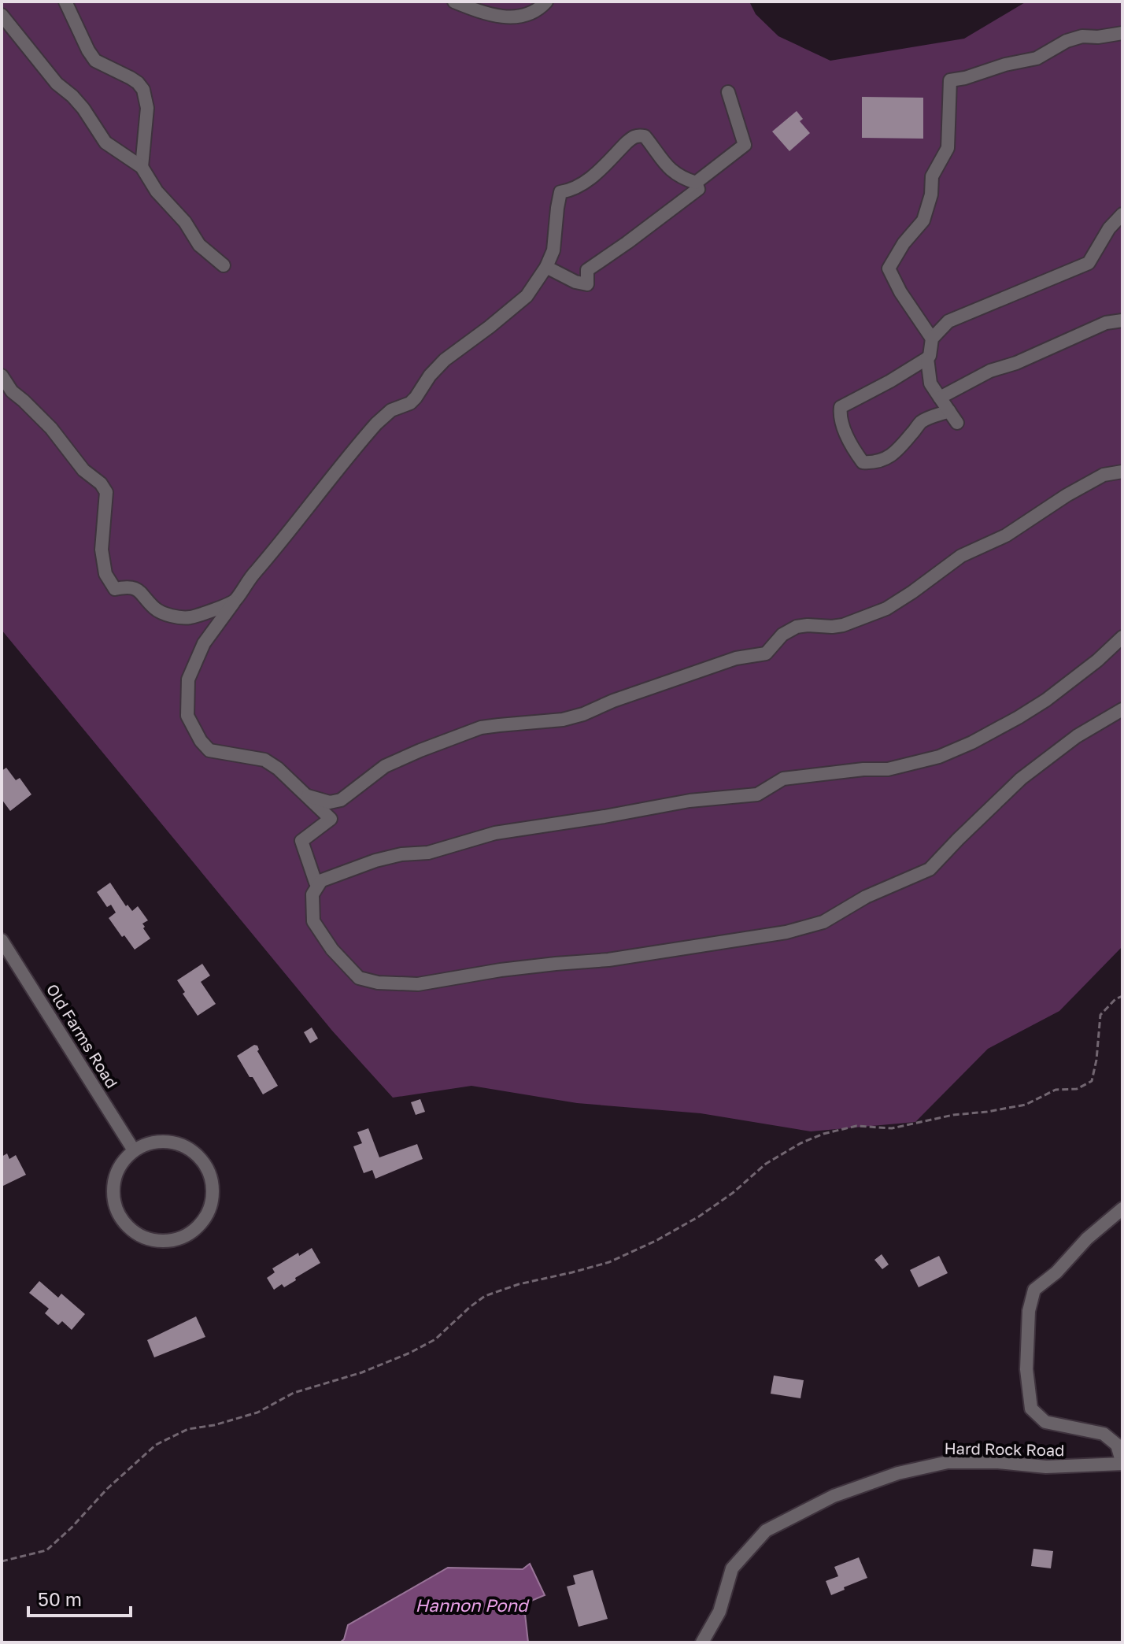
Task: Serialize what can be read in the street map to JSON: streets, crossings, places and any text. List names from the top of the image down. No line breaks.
{"streets":{"street":["Old Farms Road","Hard Rock Road"]},"water":["Hannon Pond"],"scale_bar":"50 m"}
